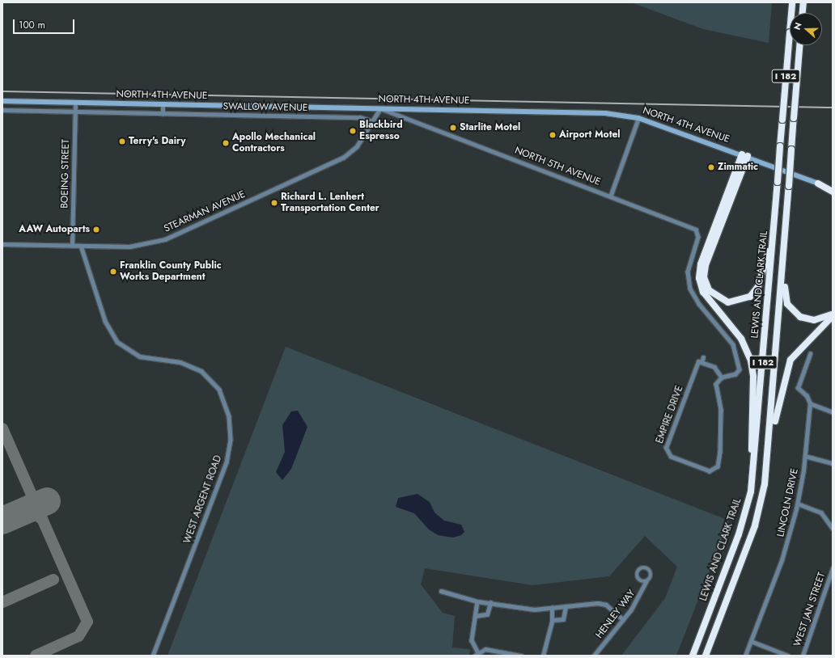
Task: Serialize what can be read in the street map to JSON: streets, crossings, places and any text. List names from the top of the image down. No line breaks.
{"streets":{"highway":["I 182","LEWIS AND CLARK TRAIL"],"main road":["NORTH 4TH AVENUE"],"street":["SWALLOW AVENUE","NORTH 5TH AVENUE","BOEING STREET","STEARMAN AVENUE","EMPIRE DRIVE","WEST ARGENT ROAD","LINCOLN DRIVE","WEST JAN STREET","HENLEY WAY"]},"crossings":[["NORTH 4TH AVENUE","NORTH 5TH AVENUE"],["NORTH 4TH AVENUE","BOEING STREET"],["NORTH 4TH AVENUE","STEARMAN AVENUE"],["SWALLOW AVENUE","BOEING STREET"],["SWALLOW AVENUE","STEARMAN AVENUE"],["NORTH 5TH AVENUE","STEARMAN AVENUE"],["NORTH 5TH AVENUE","EMPIRE DRIVE"],["BOEING STREET","STEARMAN AVENUE"],["STEARMAN AVENUE","WEST ARGENT ROAD"]],"places":["Starlite Motel","Blackbird Espresso","Airport Motel","Terry's Dairy","Apollo Mechanical Contractors","Zimmatic","Richard L. Lenhert Transportation Center","AAW Autoparts","Franklin County Public Works Department"],"scale_bar":"100 m","north":"left"}
